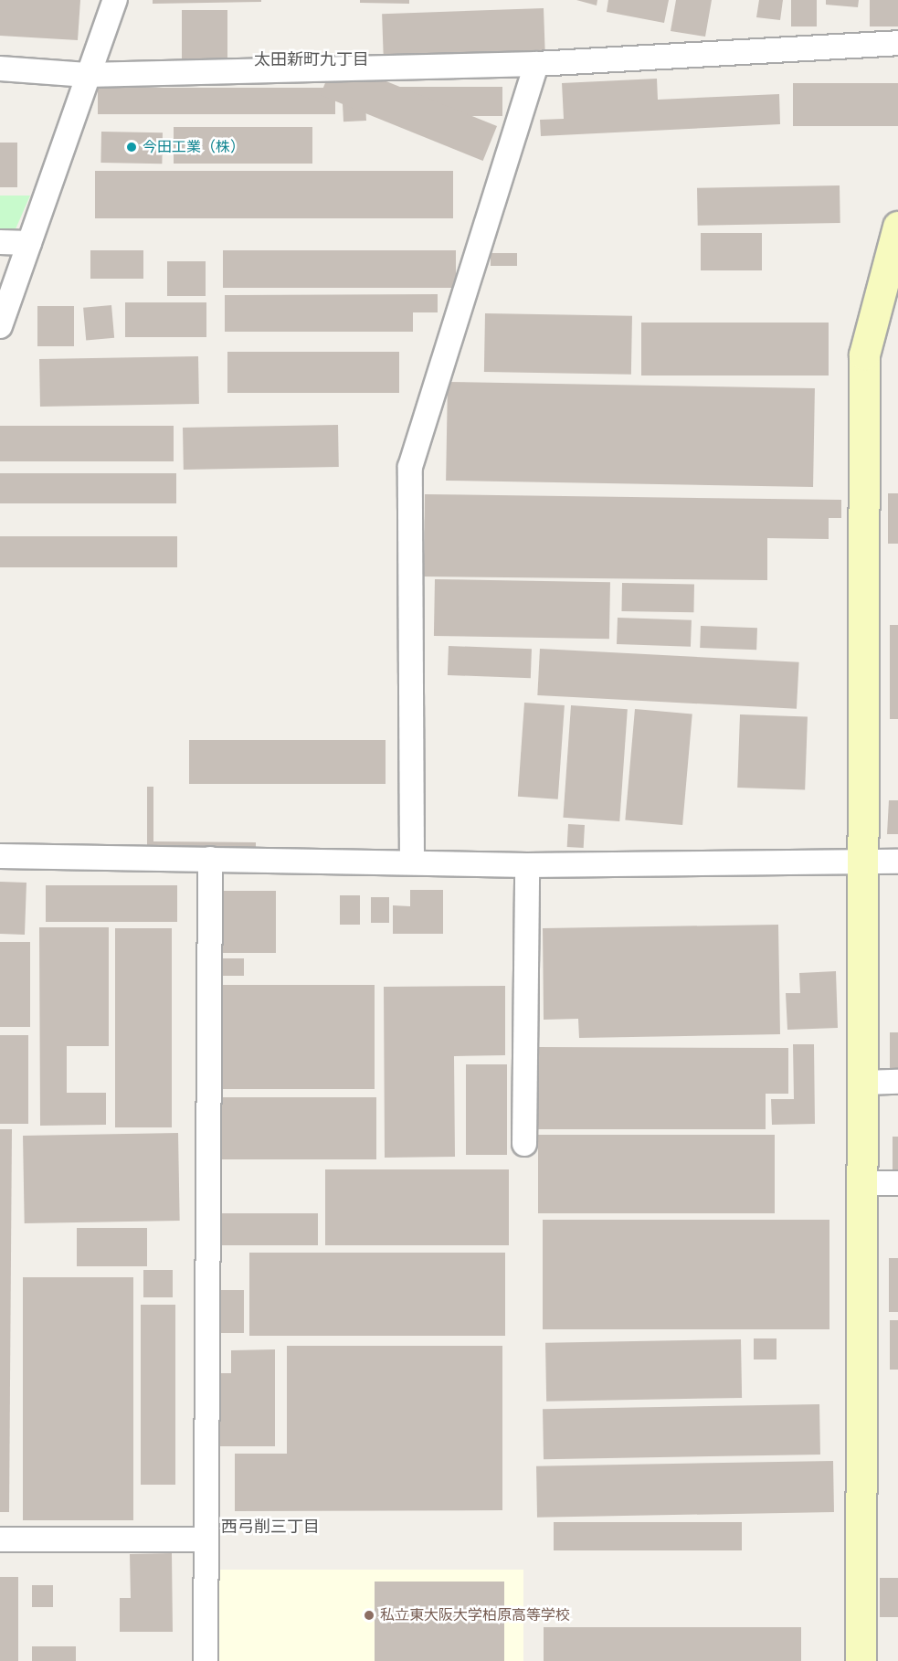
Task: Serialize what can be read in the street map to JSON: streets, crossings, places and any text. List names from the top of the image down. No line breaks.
{"districts":["太田新町九丁目","西弓削三丁目"],"places":["今田工業（株）","私立東大阪大学柏原高等学校"]}
